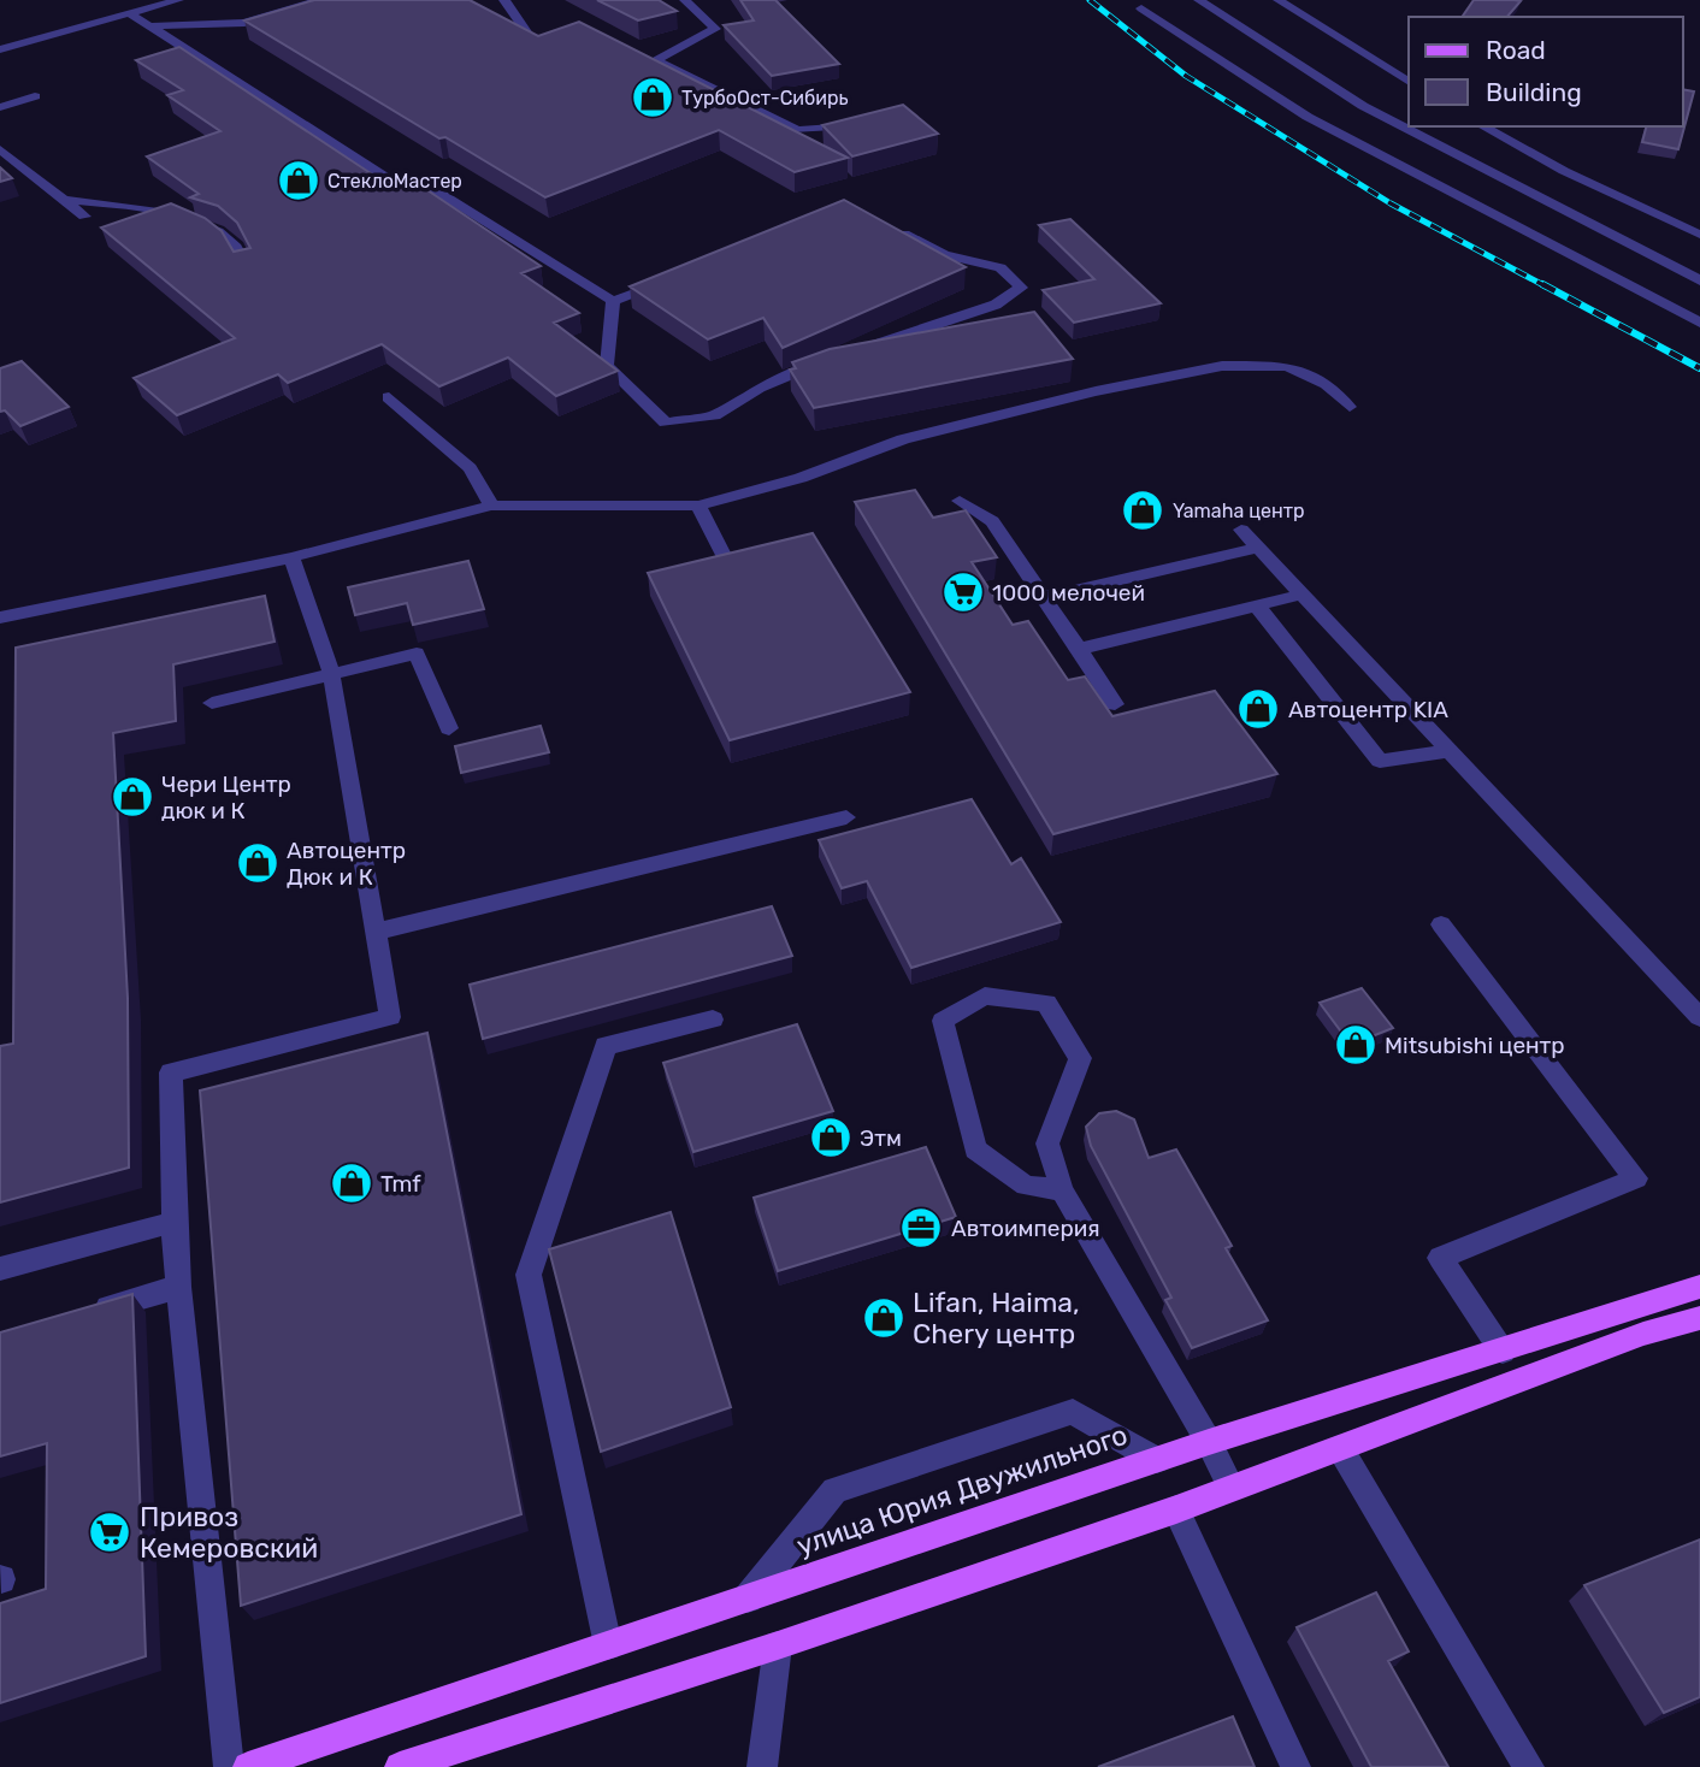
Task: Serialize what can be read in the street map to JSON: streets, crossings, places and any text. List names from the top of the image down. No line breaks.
{"streets":{"main road":["улица Юрия Двужильного"]},"places":{"shop":["ТурбоОст-Сибирь","СтеклоМастер","Yamaha центр","Автоцентр KIA","Чери Центр дюк и К","Автоцентр Дюк и К","Mitsubishi центр","Этм","Tmf","Lifan, Haima, Chery центр"],"supermarket":["1000 мелочей","Привоз Кемеровский"],"office":["Автоимперия"]},"legend":["Road","Building"]}
